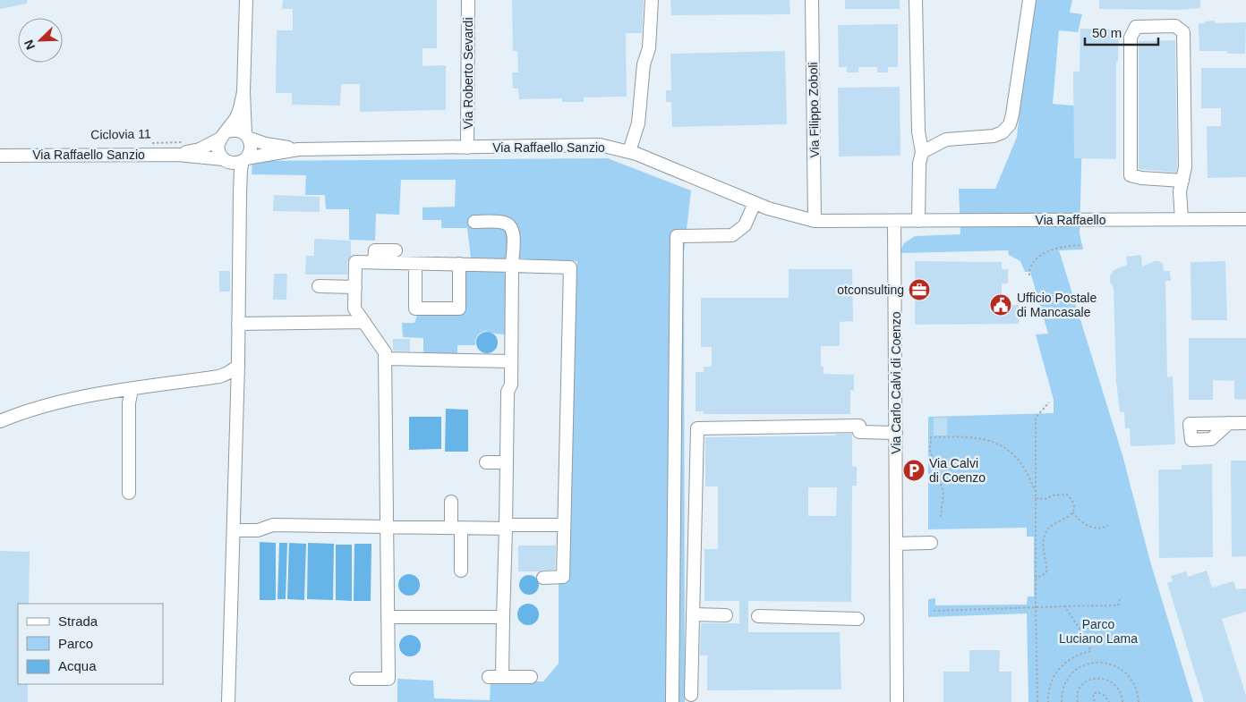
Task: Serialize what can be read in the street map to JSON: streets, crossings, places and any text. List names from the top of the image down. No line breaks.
{"streets":{"street":["Via Roberto Sevardi","Via Filippo Zoboli","Via Raffaello Sanzio","Via Raffaello","Via Carlo Calvi di Coenzo"],"path":["Ciclovia 11"]},"crossings":[["Via Roberto Sevardi","Via Raffaello Sanzio"],["Via Filippo Zoboli","Via Raffaello Sanzio"],["Via Raffaello Sanzio","Via Raffaello"],["Via Raffaello Sanzio","Via Carlo Calvi di Coenzo"],["Via Raffaello","Via Carlo Calvi di Coenzo"]],"parks":["Parco Luciano Lama"],"places":{"office":["otconsulting"],"public building":["Ufficio Postale di Mancasale"],"parking":["Via Calvi di Coenzo"]},"legend":["Strada","Parco","Acqua"],"scale_bar":"50 m","north":"bottom left"}
